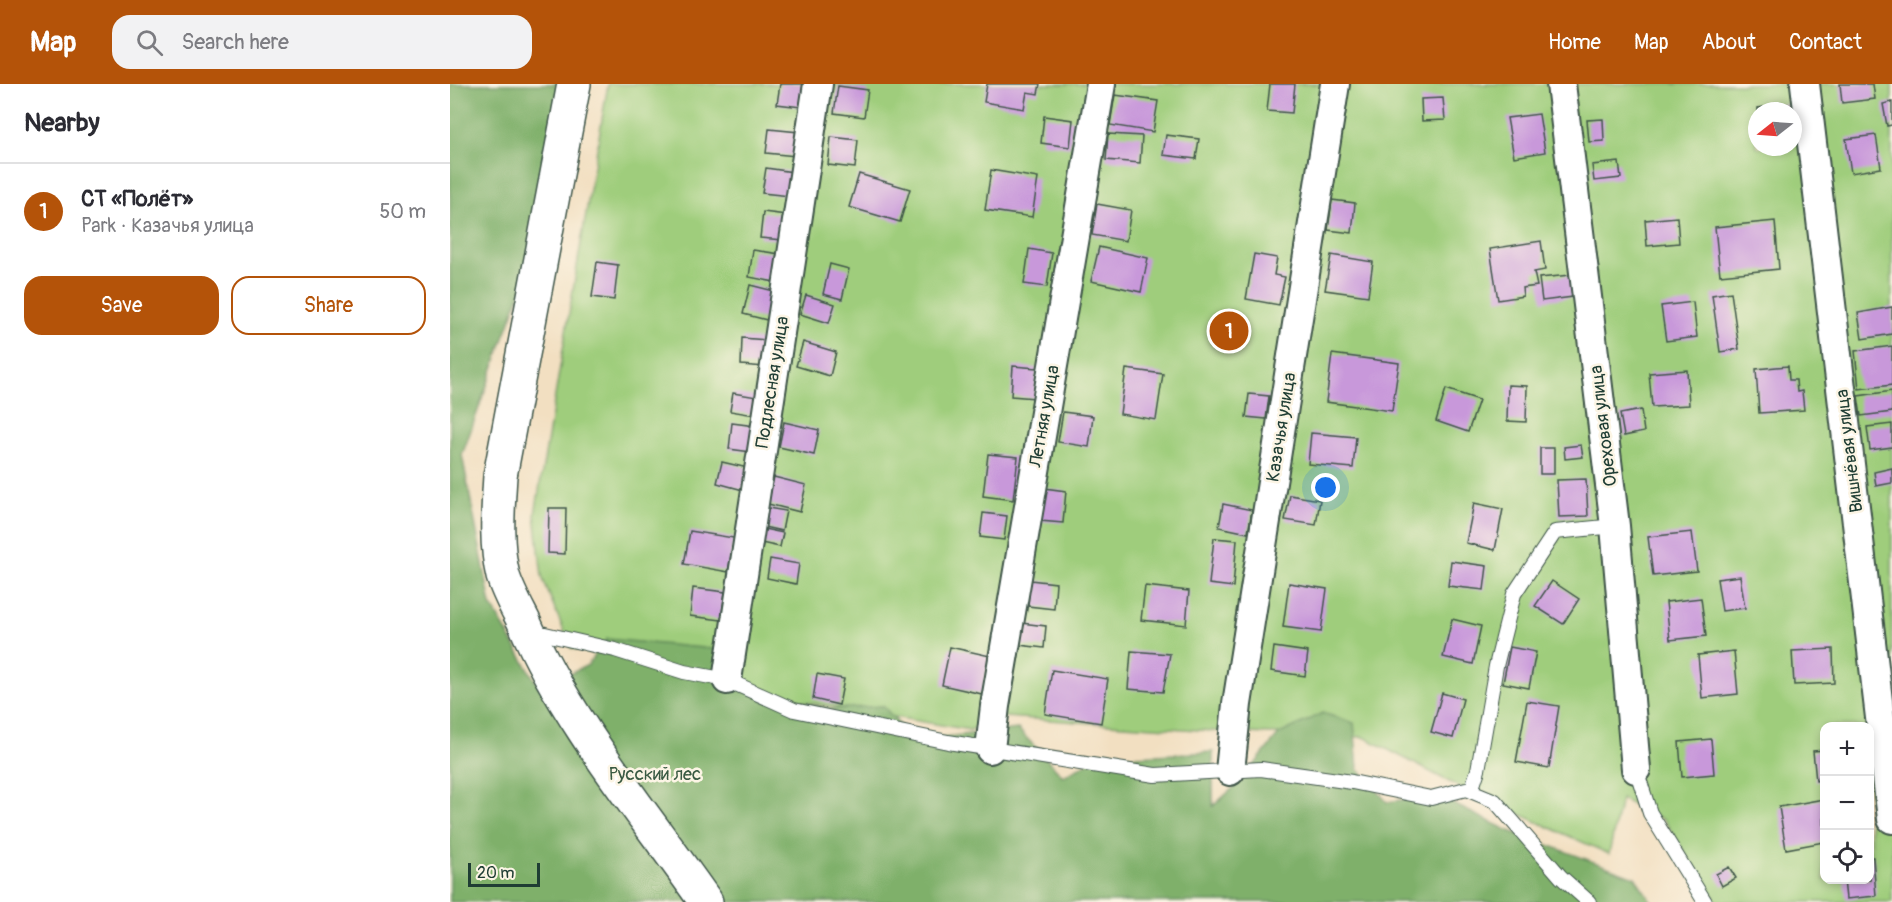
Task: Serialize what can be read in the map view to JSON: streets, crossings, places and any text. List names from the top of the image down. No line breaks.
{"streets":{"street":["Подлесная улица","Летняя улица","Ореховая улица","Казачья улица","Вишнёвая улица"]},"parks":["Русский лес"],"scale_bar":"20 m","north":"left","page":{"header":"Map","search":"Search here","nav":["Home","Map","About","Contact"],"heading":"Nearby","list":[{"mark":"1","name":"СТ «Полёт»","note":"Park · Казачья улица","value":"50 m"}],"buttons":["Save","Share"],"pins":"1","map_buttons":["+","−"],"scale":"20 m"}}
